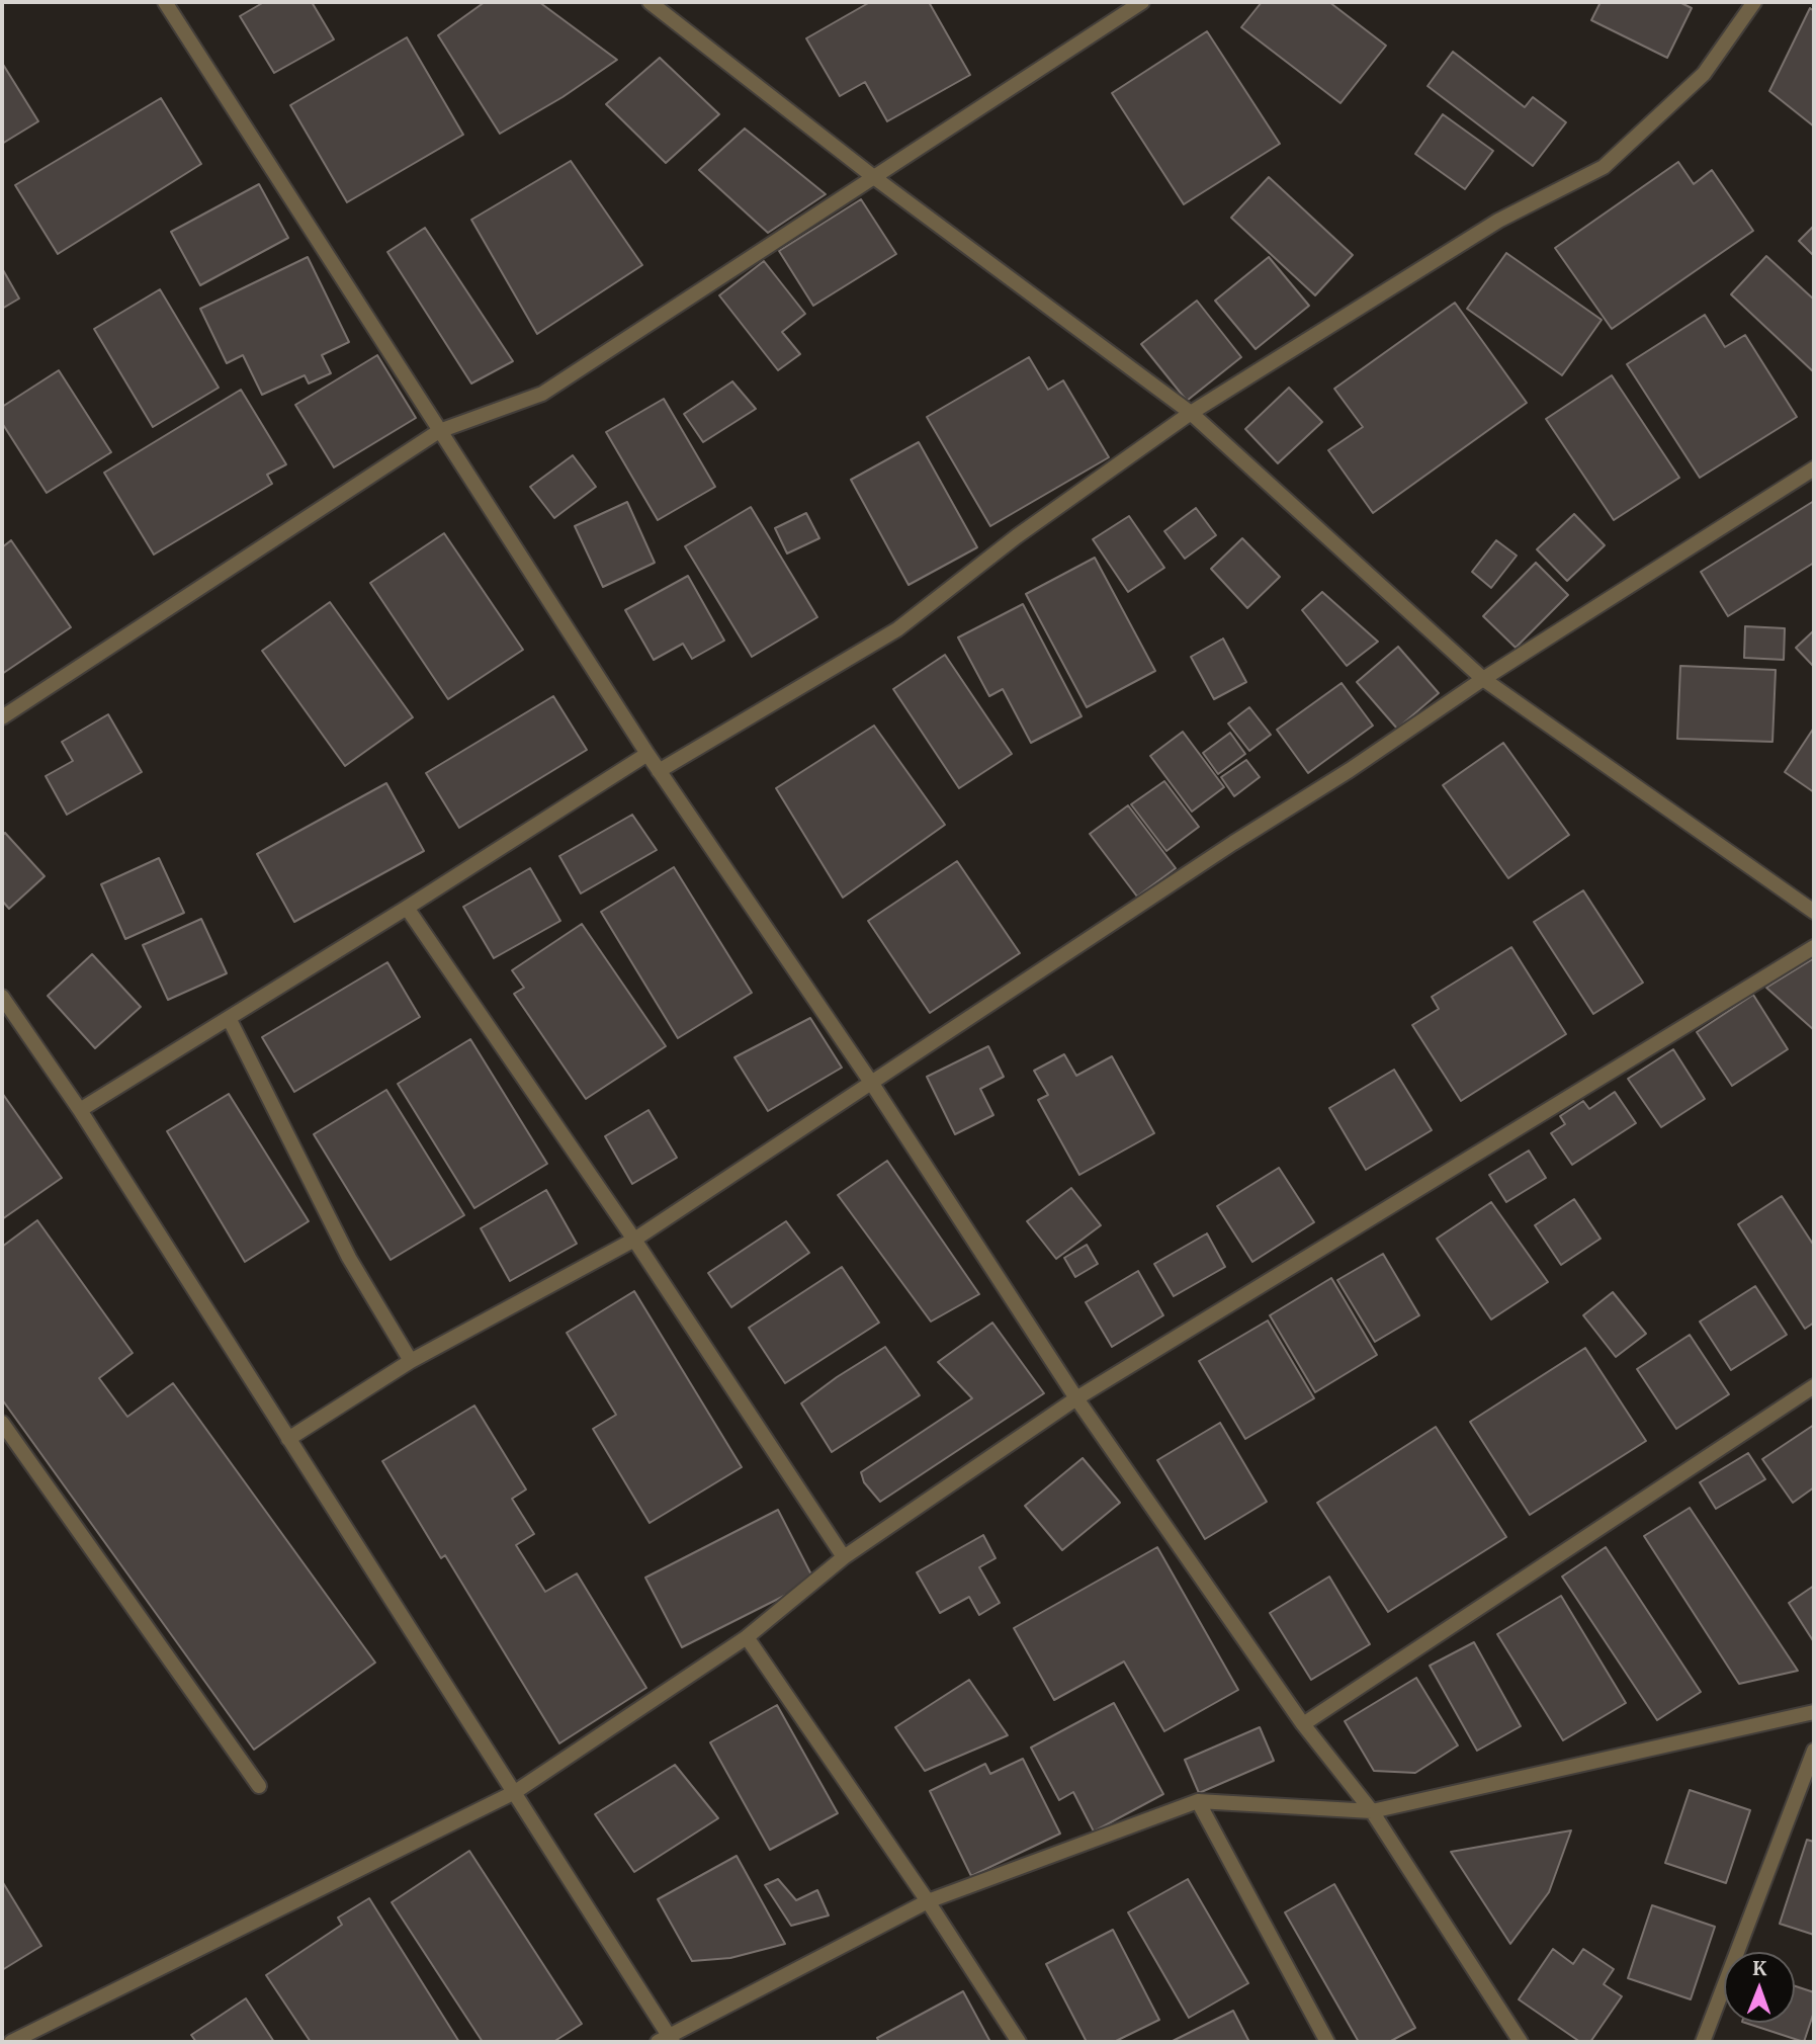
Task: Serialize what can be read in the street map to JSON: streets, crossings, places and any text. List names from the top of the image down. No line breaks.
{"north":"top"}
